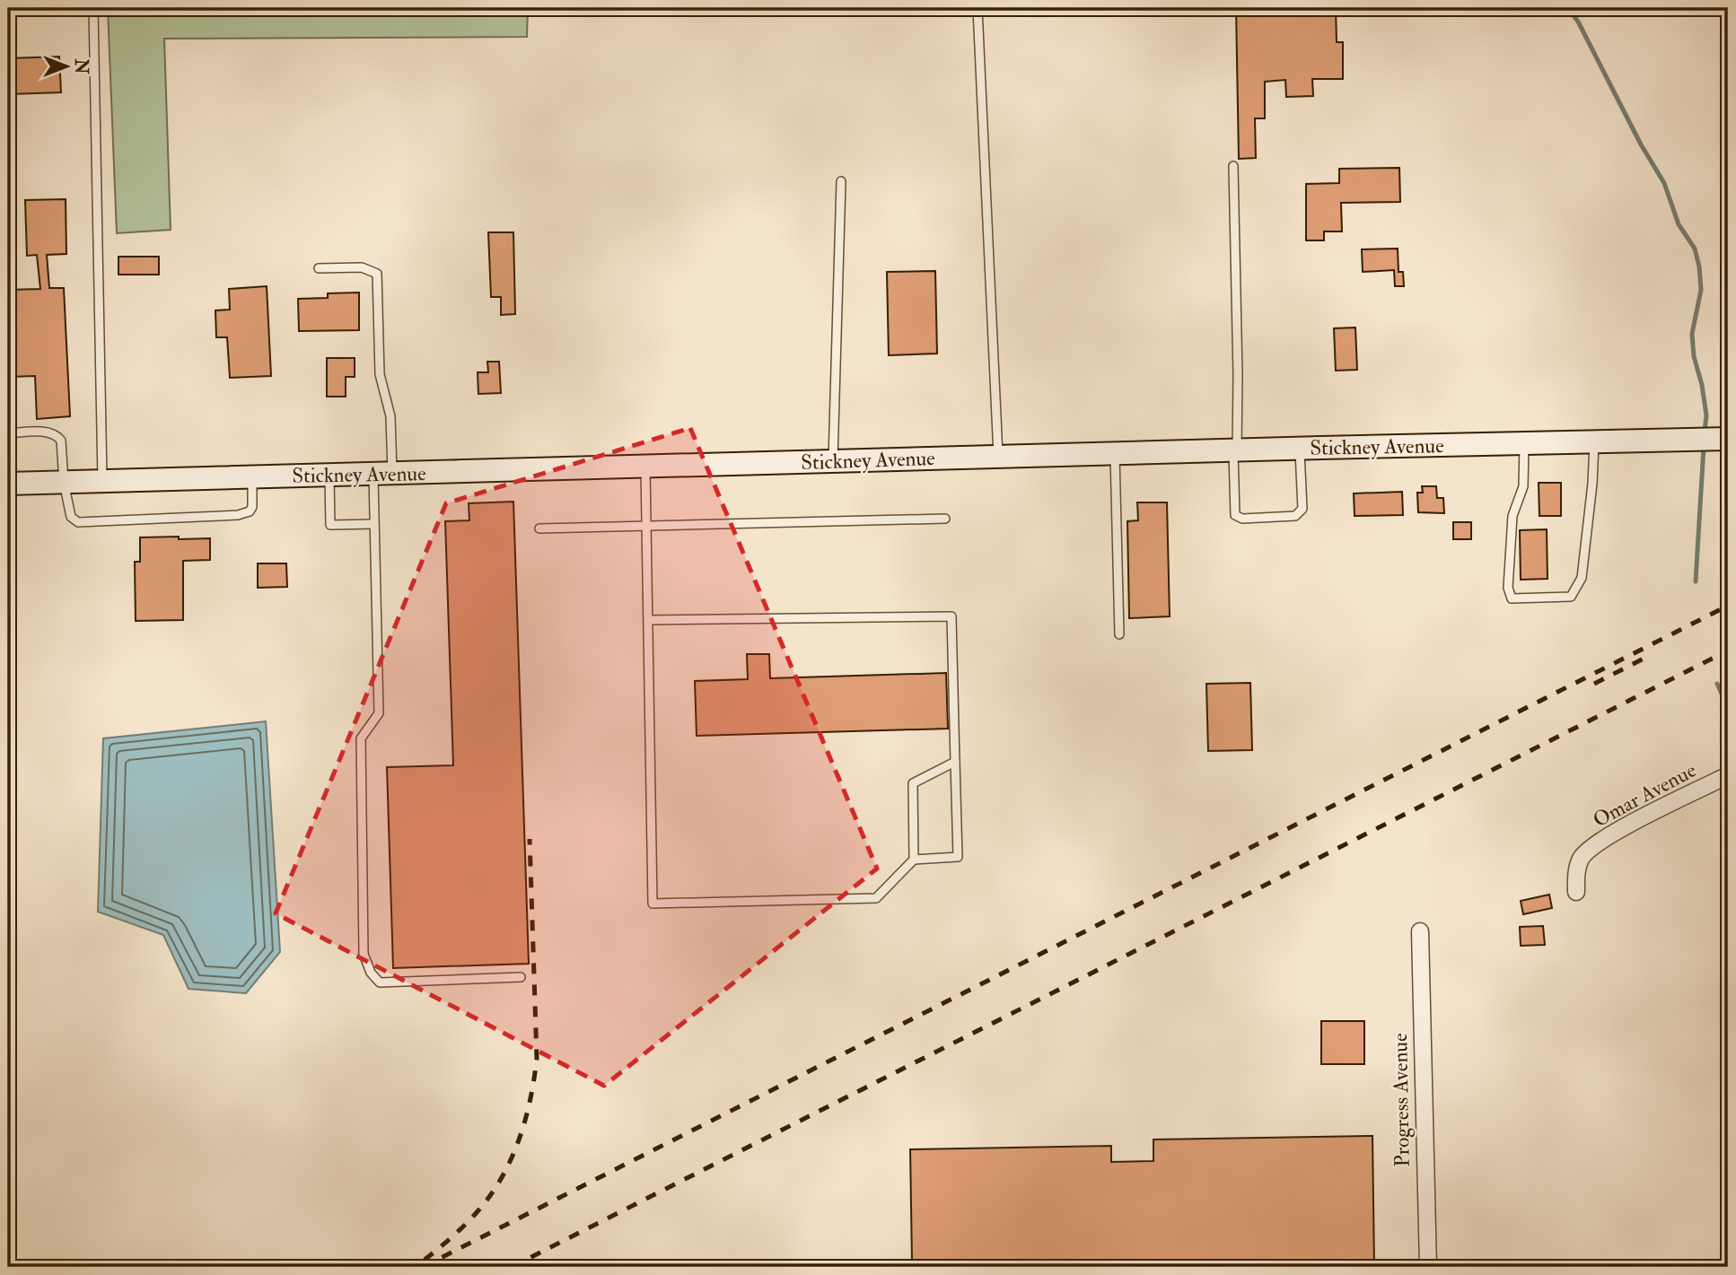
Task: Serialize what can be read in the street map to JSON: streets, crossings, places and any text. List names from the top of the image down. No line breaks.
{"streets":{"street":["Stickney Avenue","Omar Avenue","Progress Avenue"]},"north":"right"}
